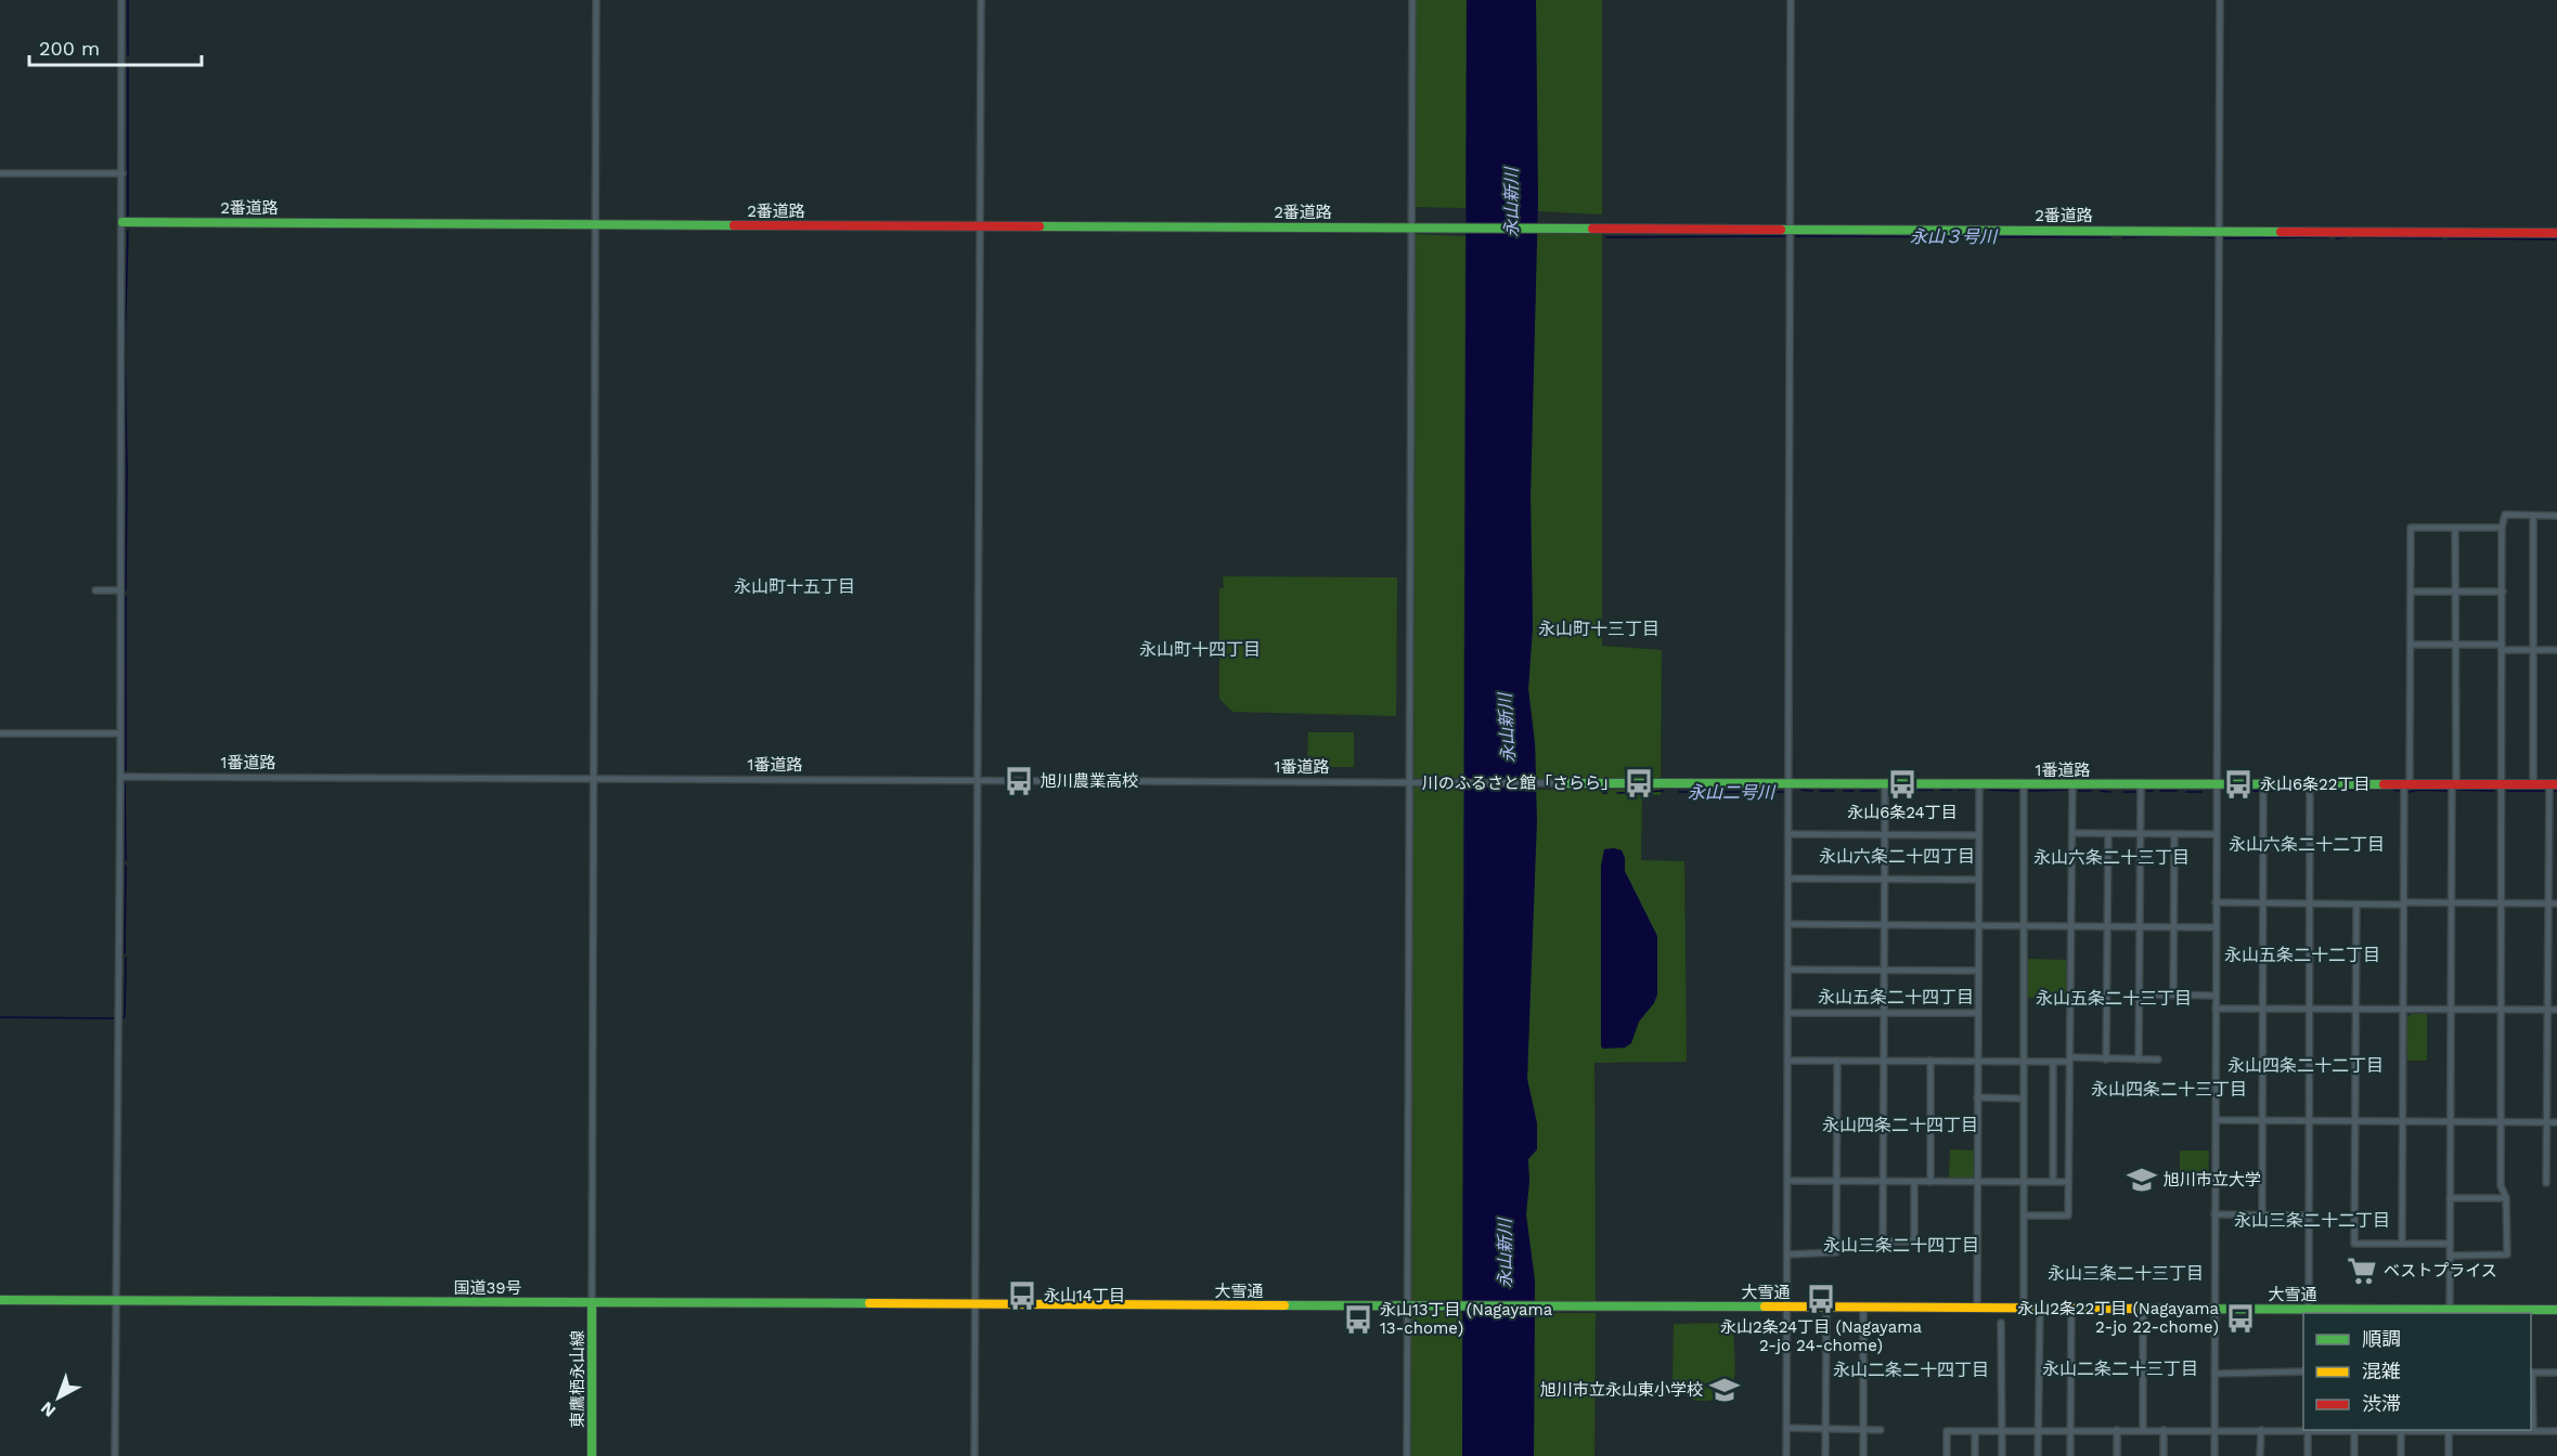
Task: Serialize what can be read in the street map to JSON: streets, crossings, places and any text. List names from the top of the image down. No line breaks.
{"streets":{"main road":["2番道路","1番道路","国道39号","大雪通","東鷹栖永山線"]},"crossings":[["国道39号","大雪通"],["国道39号","東鷹栖永山線"]],"districts":["永山町十五丁目","永山町十三丁目","永山町十四丁目","永山六条二十二丁目","永山六条二十四丁目","永山六条二十三丁目","永山五条二十二丁目","永山五条二十四丁目","永山五条二十三丁目","永山四条二十二丁目","永山四条二十三丁目","永山四条二十四丁目","永山三条二十二丁目","永山三条二十四丁目","永山三条二十三丁目","永山二条二十三丁目","永山二条二十四丁目"],"water":["永山新川","永山３号川","永山二号川"],"places":{"bus stop":["旭川農業高校","川のふるさと館「さらら」","永山6条24丁目","永山6条22丁目","永山14丁目","永山2条24丁目 (Nagayama 2-jo 24-chome)","永山2条22丁目 (Nagayama 2-jo 22-chome)","永山13丁目 (Nagayama 13-chome)"],"school or university":["旭川市立大学","旭川市立永山東小学校"],"supermarket":["ベストプライス"]},"legend":["順調","混雑","渋滞"],"scale_bar":"200 m","north":"bottom left"}
